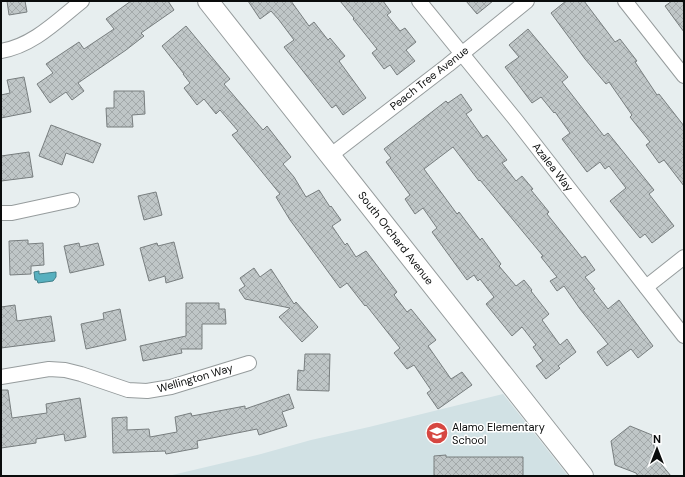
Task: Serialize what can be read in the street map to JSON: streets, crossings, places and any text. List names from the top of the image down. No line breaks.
{"streets":{"street":["Peach Tree Avenue","Azalea Way","South Orchard Avenue","Wellington Way"]},"crossings":[["Peach Tree Avenue","Azalea Way"],["Peach Tree Avenue","South Orchard Avenue"]],"places":{"school or university":["Alamo Elementary School"]},"north":"top"}
